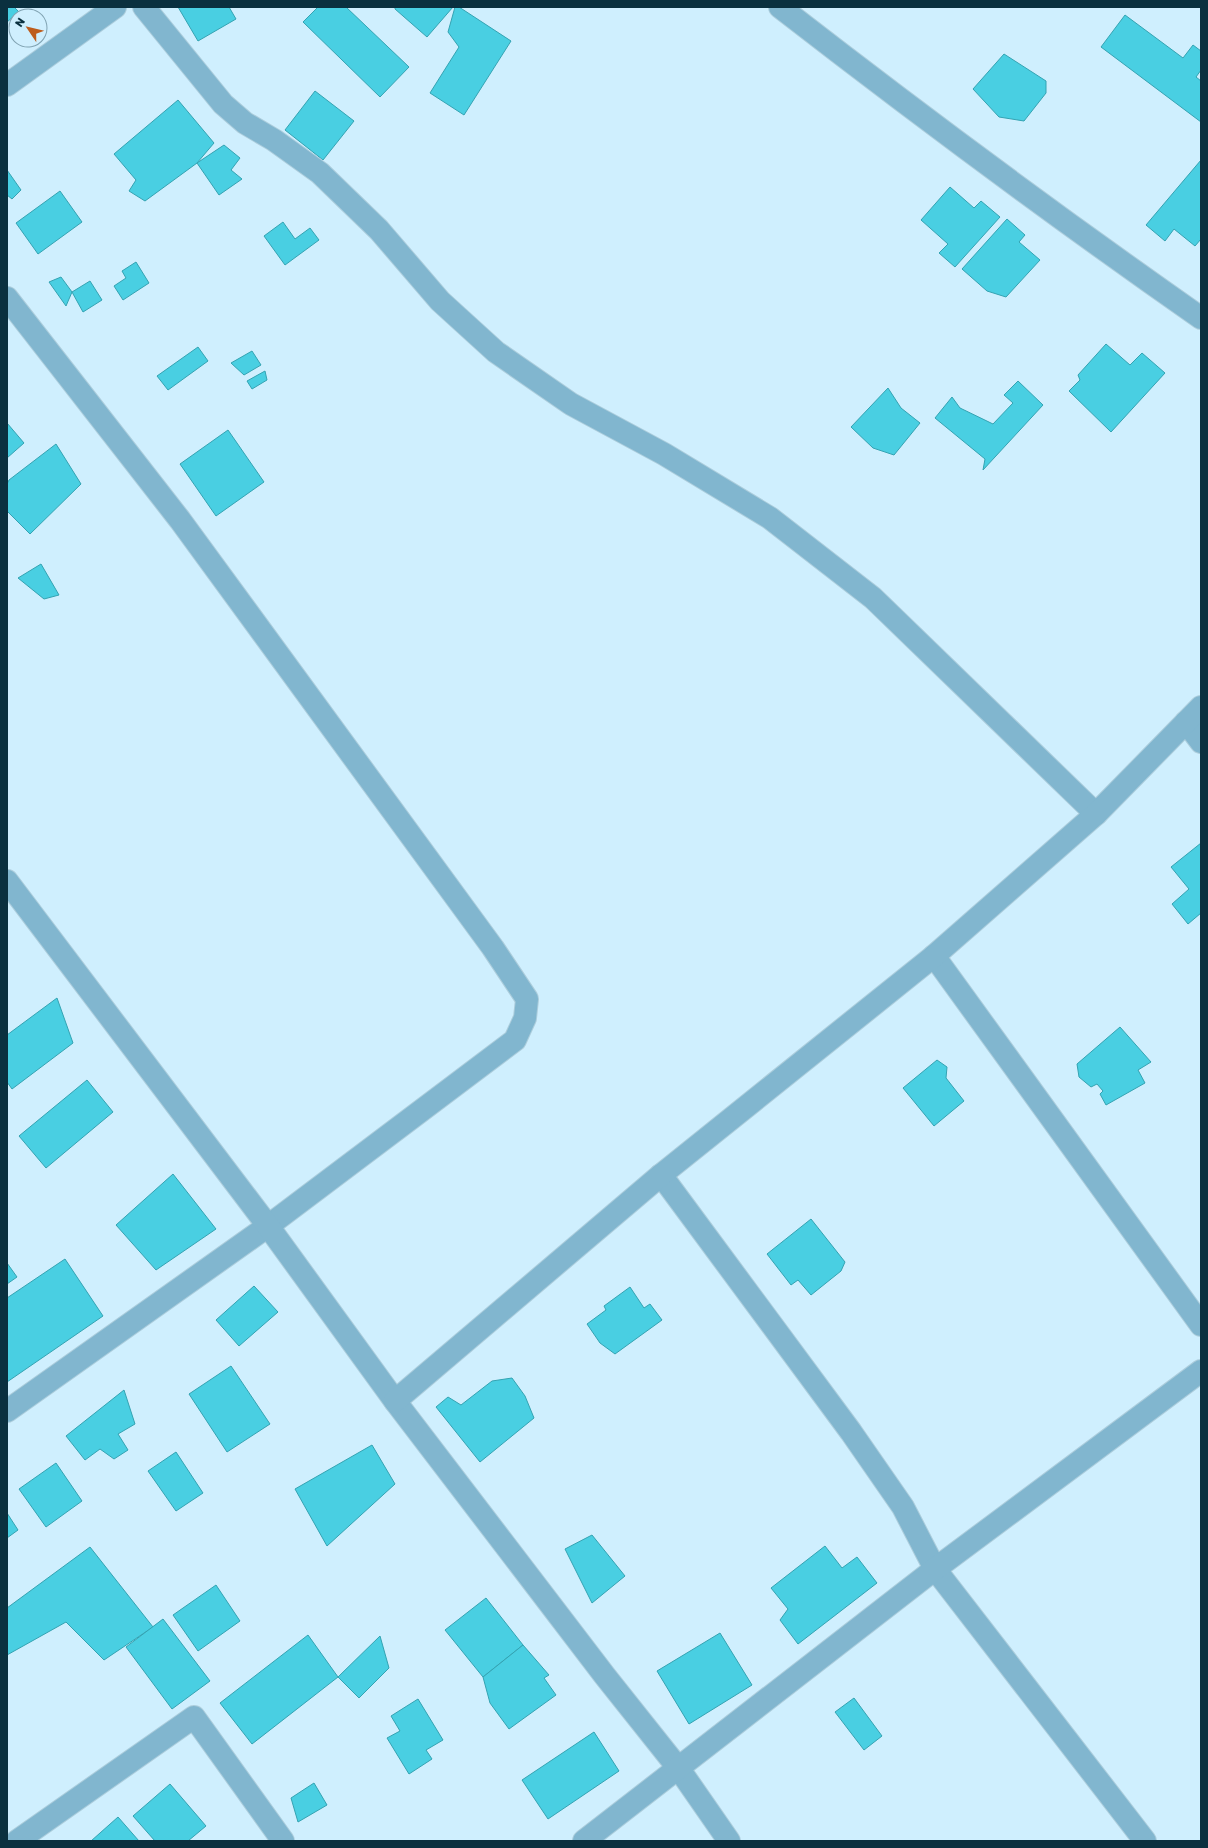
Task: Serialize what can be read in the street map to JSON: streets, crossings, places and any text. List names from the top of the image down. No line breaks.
{"north":"top left"}
